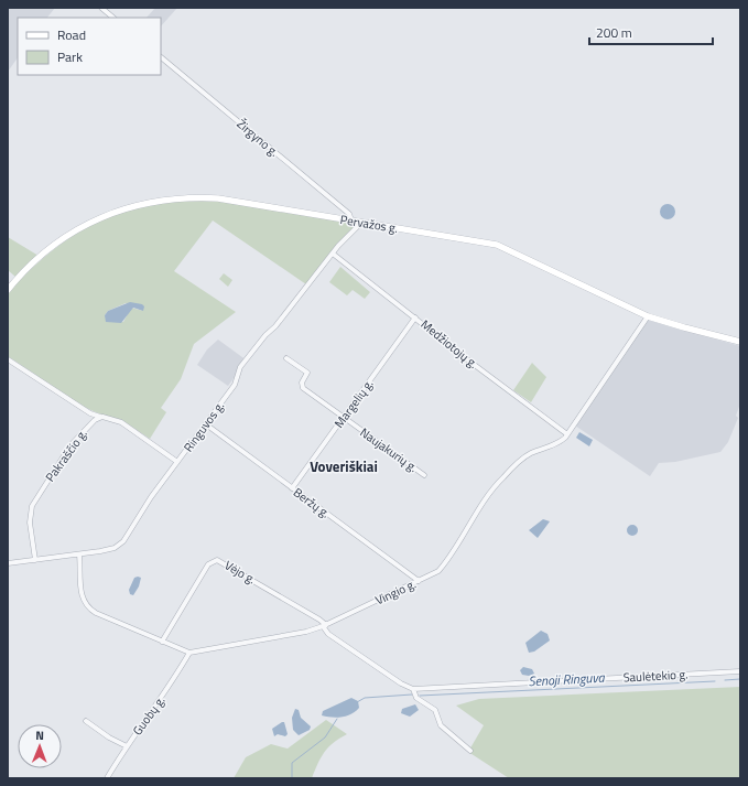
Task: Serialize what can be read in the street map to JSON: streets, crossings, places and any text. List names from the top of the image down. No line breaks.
{"streets":{"main road":["Pervažos g."],"street":["Žirgyno g.","Medžiotojų g.","Margelių g.","Ringuvos g.","Naujakurių g.","Pakraščio g.","Beržų g.","Vėjo g.","Vingio g.","Saulėtekio g.","Guobų g."]},"crossings":[["Žirgyno g.","Pervažos g."],["Pervažos g.","Ringuvos g."],["Pervažos g.","Vingio g."],["Medžiotojų g.","Margelių g."],["Medžiotojų g.","Ringuvos g."],["Medžiotojų g.","Vingio g."],["Margelių g.","Naujakurių g."],["Margelių g.","Beržų g."],["Ringuvos g.","Pakraščio g."],["Ringuvos g.","Beržų g."],["Beržų g.","Vingio g."],["Vėjo g.","Vingio g."],["Vingio g.","Guobų g."]],"districts":["Voveriškiai"],"water":["Senoji Ringuva"],"legend":["Road","Park"],"scale_bar":"200 m","north":"top"}
